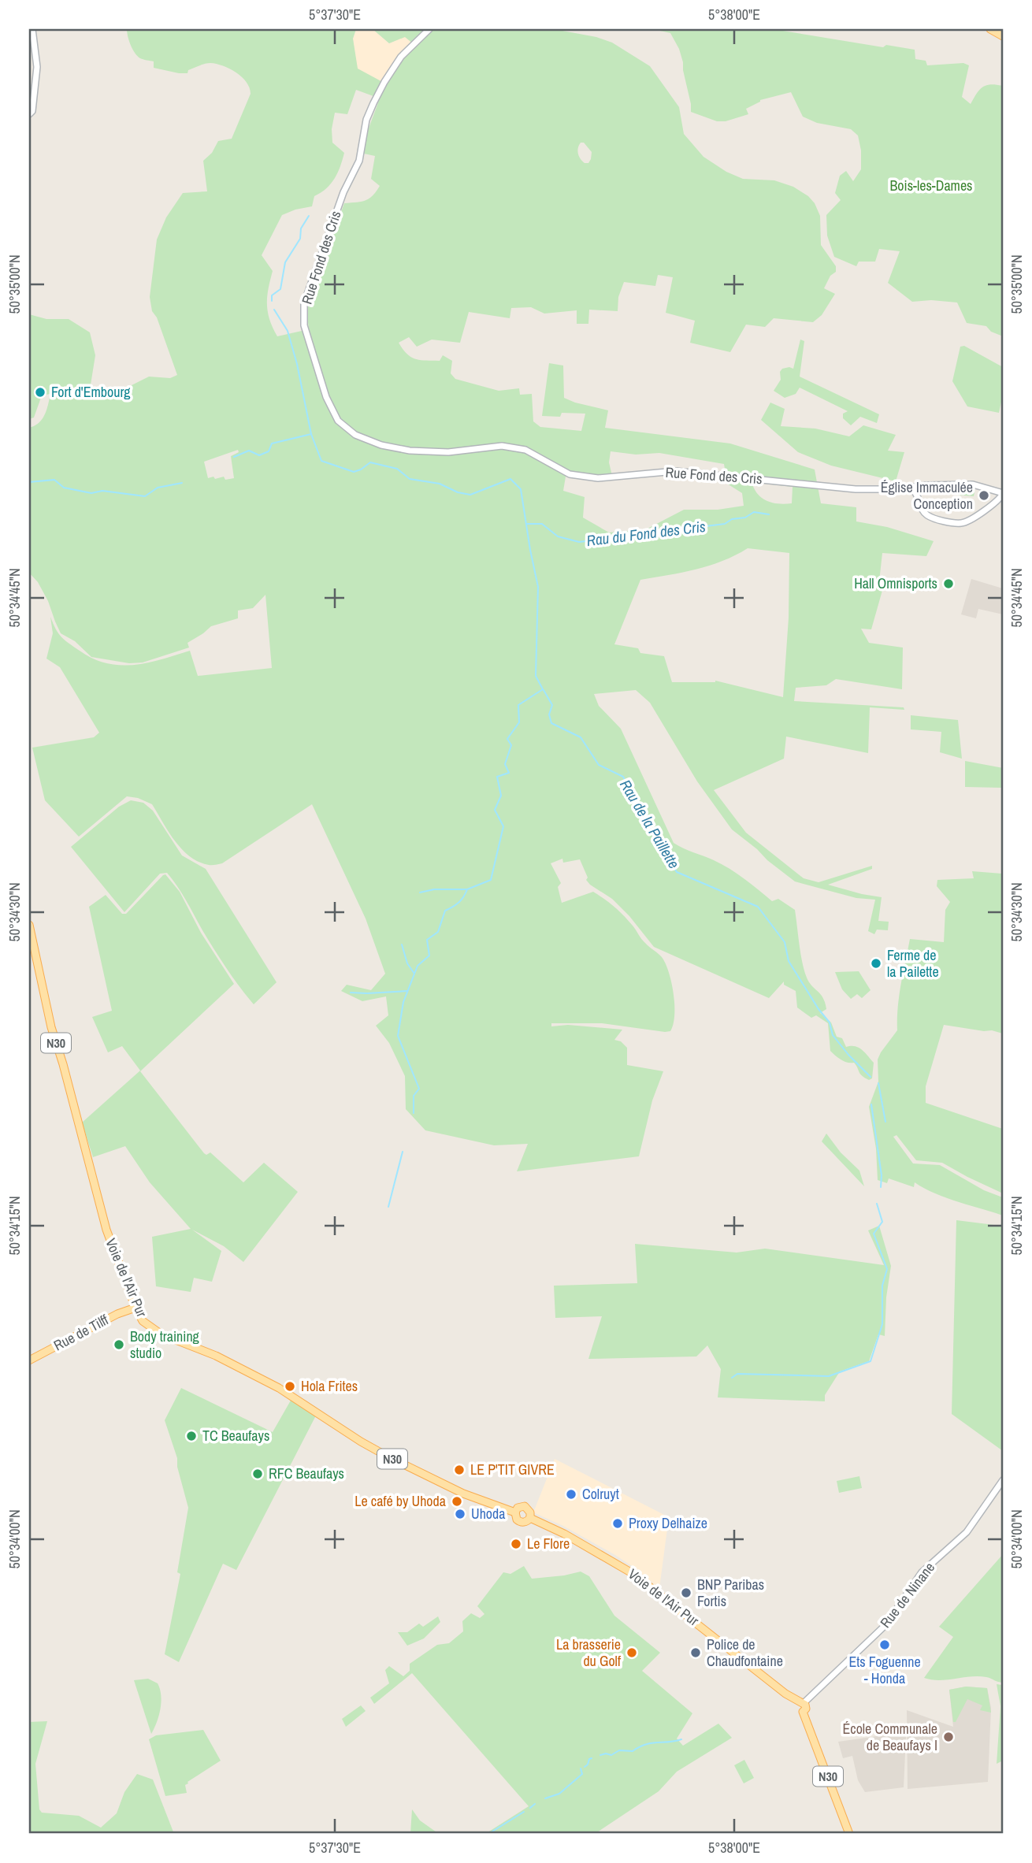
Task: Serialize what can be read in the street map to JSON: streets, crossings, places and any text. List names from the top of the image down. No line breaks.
{"streets":{"main road":["N30","Voie de l'Air Pur","Rue de Tilff"],"street":["Rue Fond des Cris","Rue de Ninane"]},"crossings":[["Voie de l'Air Pur","Rue de Tilff"],["Voie de l'Air Pur","Rue de Ninane"]],"water":["Rau du Fond des Cris","Rau de la Paillette"],"parks":["Bois-les-Dames"],"places":["Fort d'Embourg","Église Immaculée Conception","Hall Omnisports","Ferme de la Pailette","Body training studio","Hola Frites","TC Beaufays","LE P'TIT GIVRE","RFC Beaufays","Colruyt","Le café by Uhoda","Uhoda","Proxy Delhaize","Le Flore","BNP Paribas Fortis","Ets Foguenne - Honda","La brasserie du Golf","Police de Chaudfontaine","École Communale de Beaufays I"],"coordinates":["5°37'30\"E","5°38'00\"E","50°35'00\"N","50°34'45\"N","50°34'30\"N","50°34'15\"N","50°34'00\"N"]}
